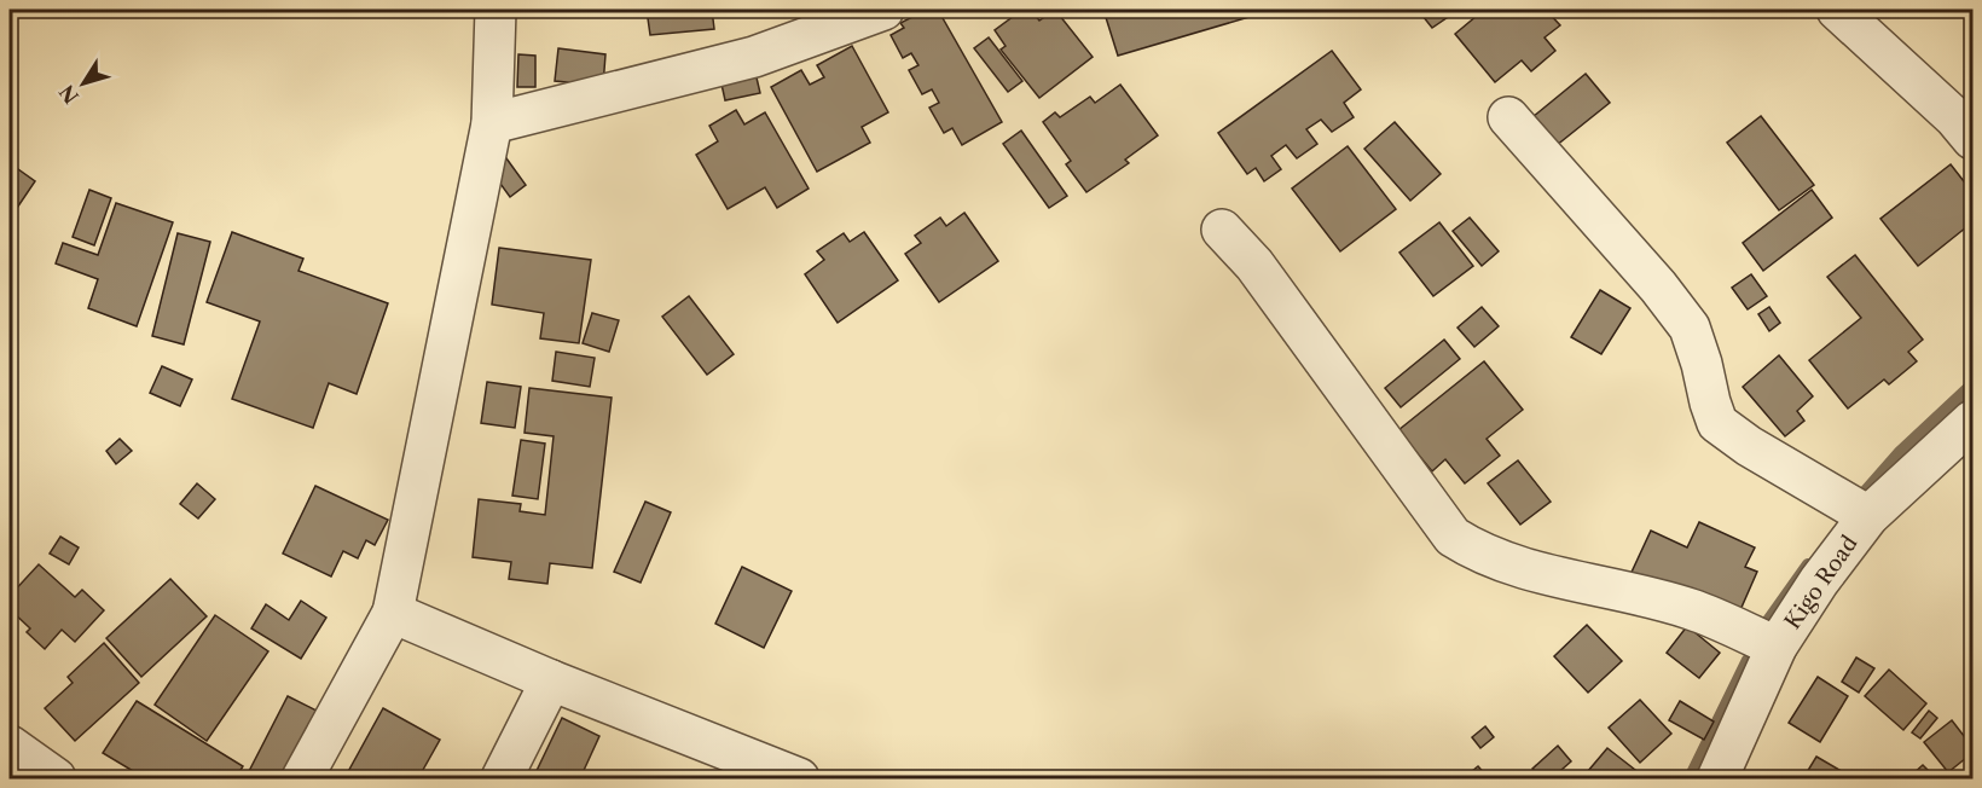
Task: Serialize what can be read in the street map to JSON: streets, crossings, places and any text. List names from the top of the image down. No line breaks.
{"streets":{"street":["Kigo Road"]},"north":"bottom left"}
